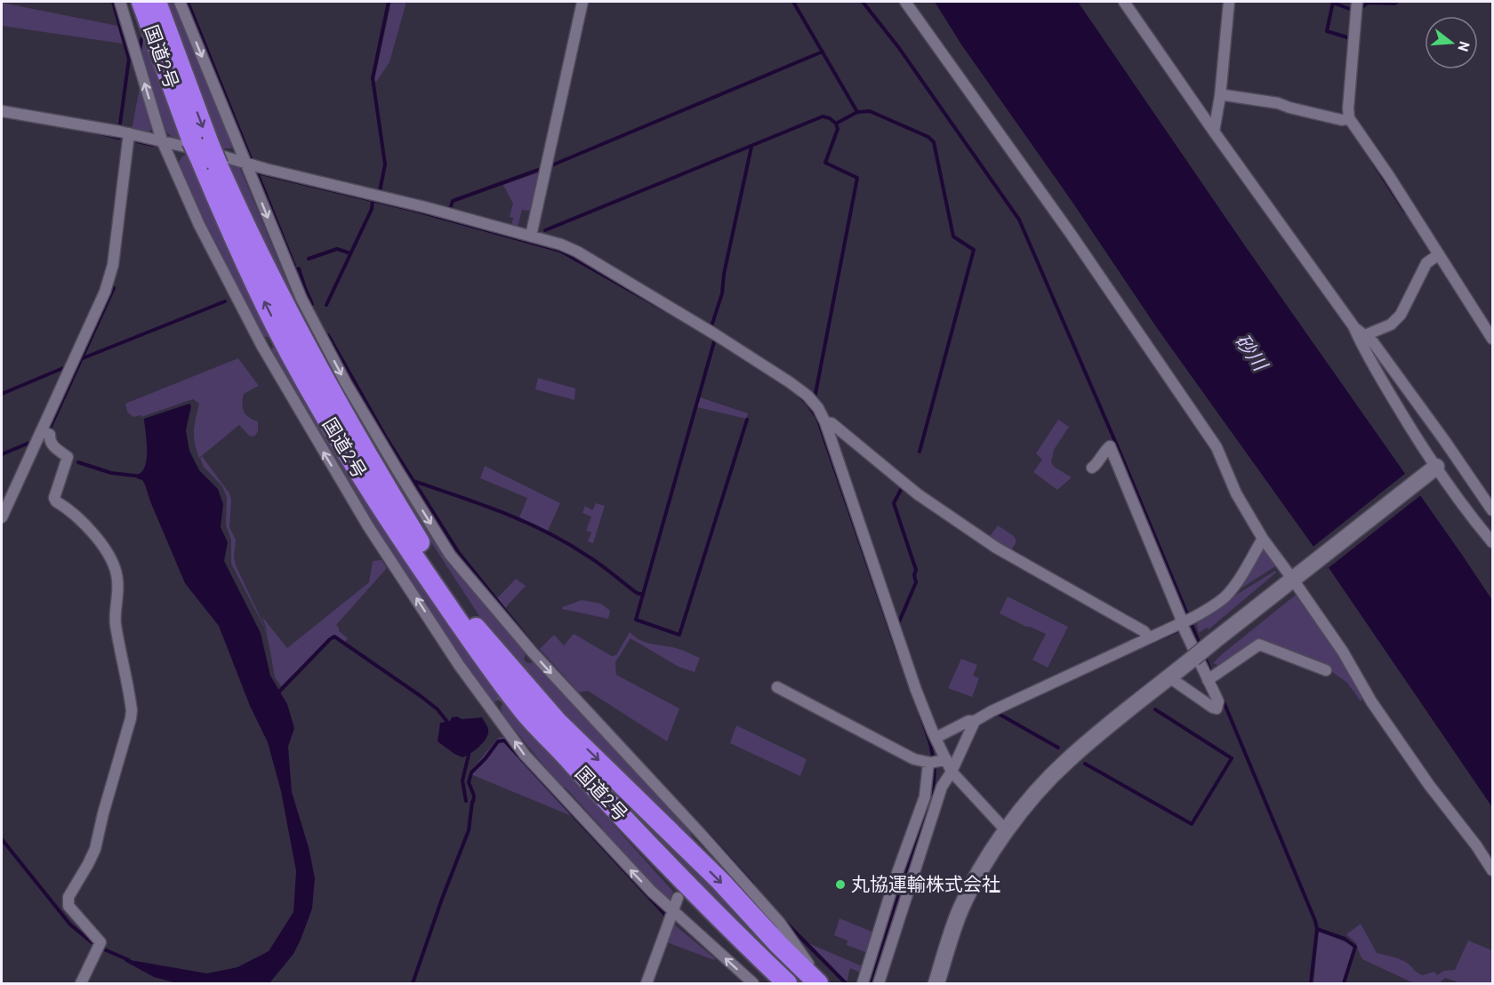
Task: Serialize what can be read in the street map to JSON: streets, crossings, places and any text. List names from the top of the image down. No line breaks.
{"streets":{"highway":["国道2号"]},"water":["砂川"],"places":["丸協運輸株式会社"],"north":"right"}
